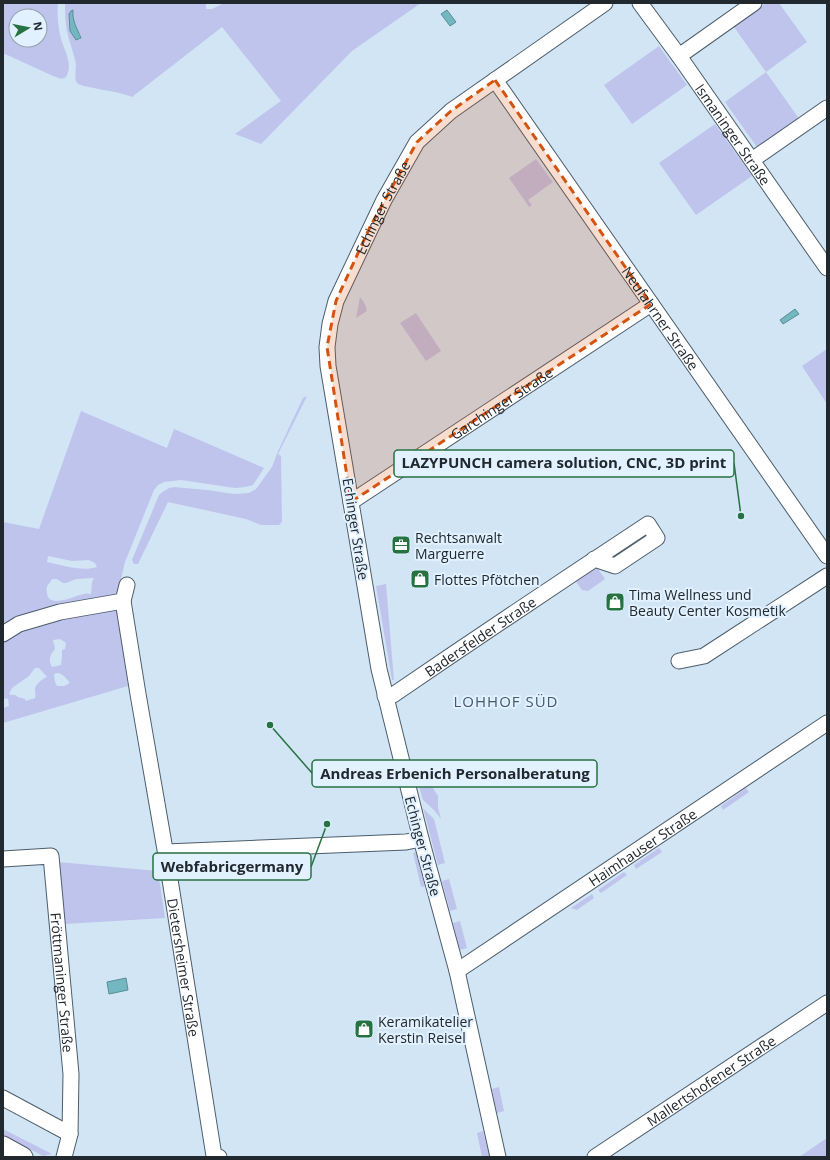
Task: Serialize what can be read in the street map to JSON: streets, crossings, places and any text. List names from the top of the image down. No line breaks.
{"streets":{"street":["Ismaninger Straße","Echinger Straße","Neufahrner Straße","Garchinger Straße","Badersfelder Straße","Haimhauser Straße","Dietersheimer Straße","Fröttmaninger Straße","Mallertshofener Straße"]},"crossings":[["Echinger Straße","Neufahrner Straße"],["Echinger Straße","Garchinger Straße"],["Echinger Straße","Badersfelder Straße"],["Echinger Straße","Haimhauser Straße"],["Neufahrner Straße","Garchinger Straße"]],"districts":["LOHHOF SÜD"],"places":{"other":["LAZYPUNCH camera solution, CNC, 3D print","Andreas Erbenich Personalberatung","Webfabricgermany"],"office":["Rechtsanwalt Marguerre"],"shop":["Flottes Pfötchen","Tima Wellness und Beauty Center Kosmetik","Keramikatelier Kerstin Reisel"]},"north":"right"}
